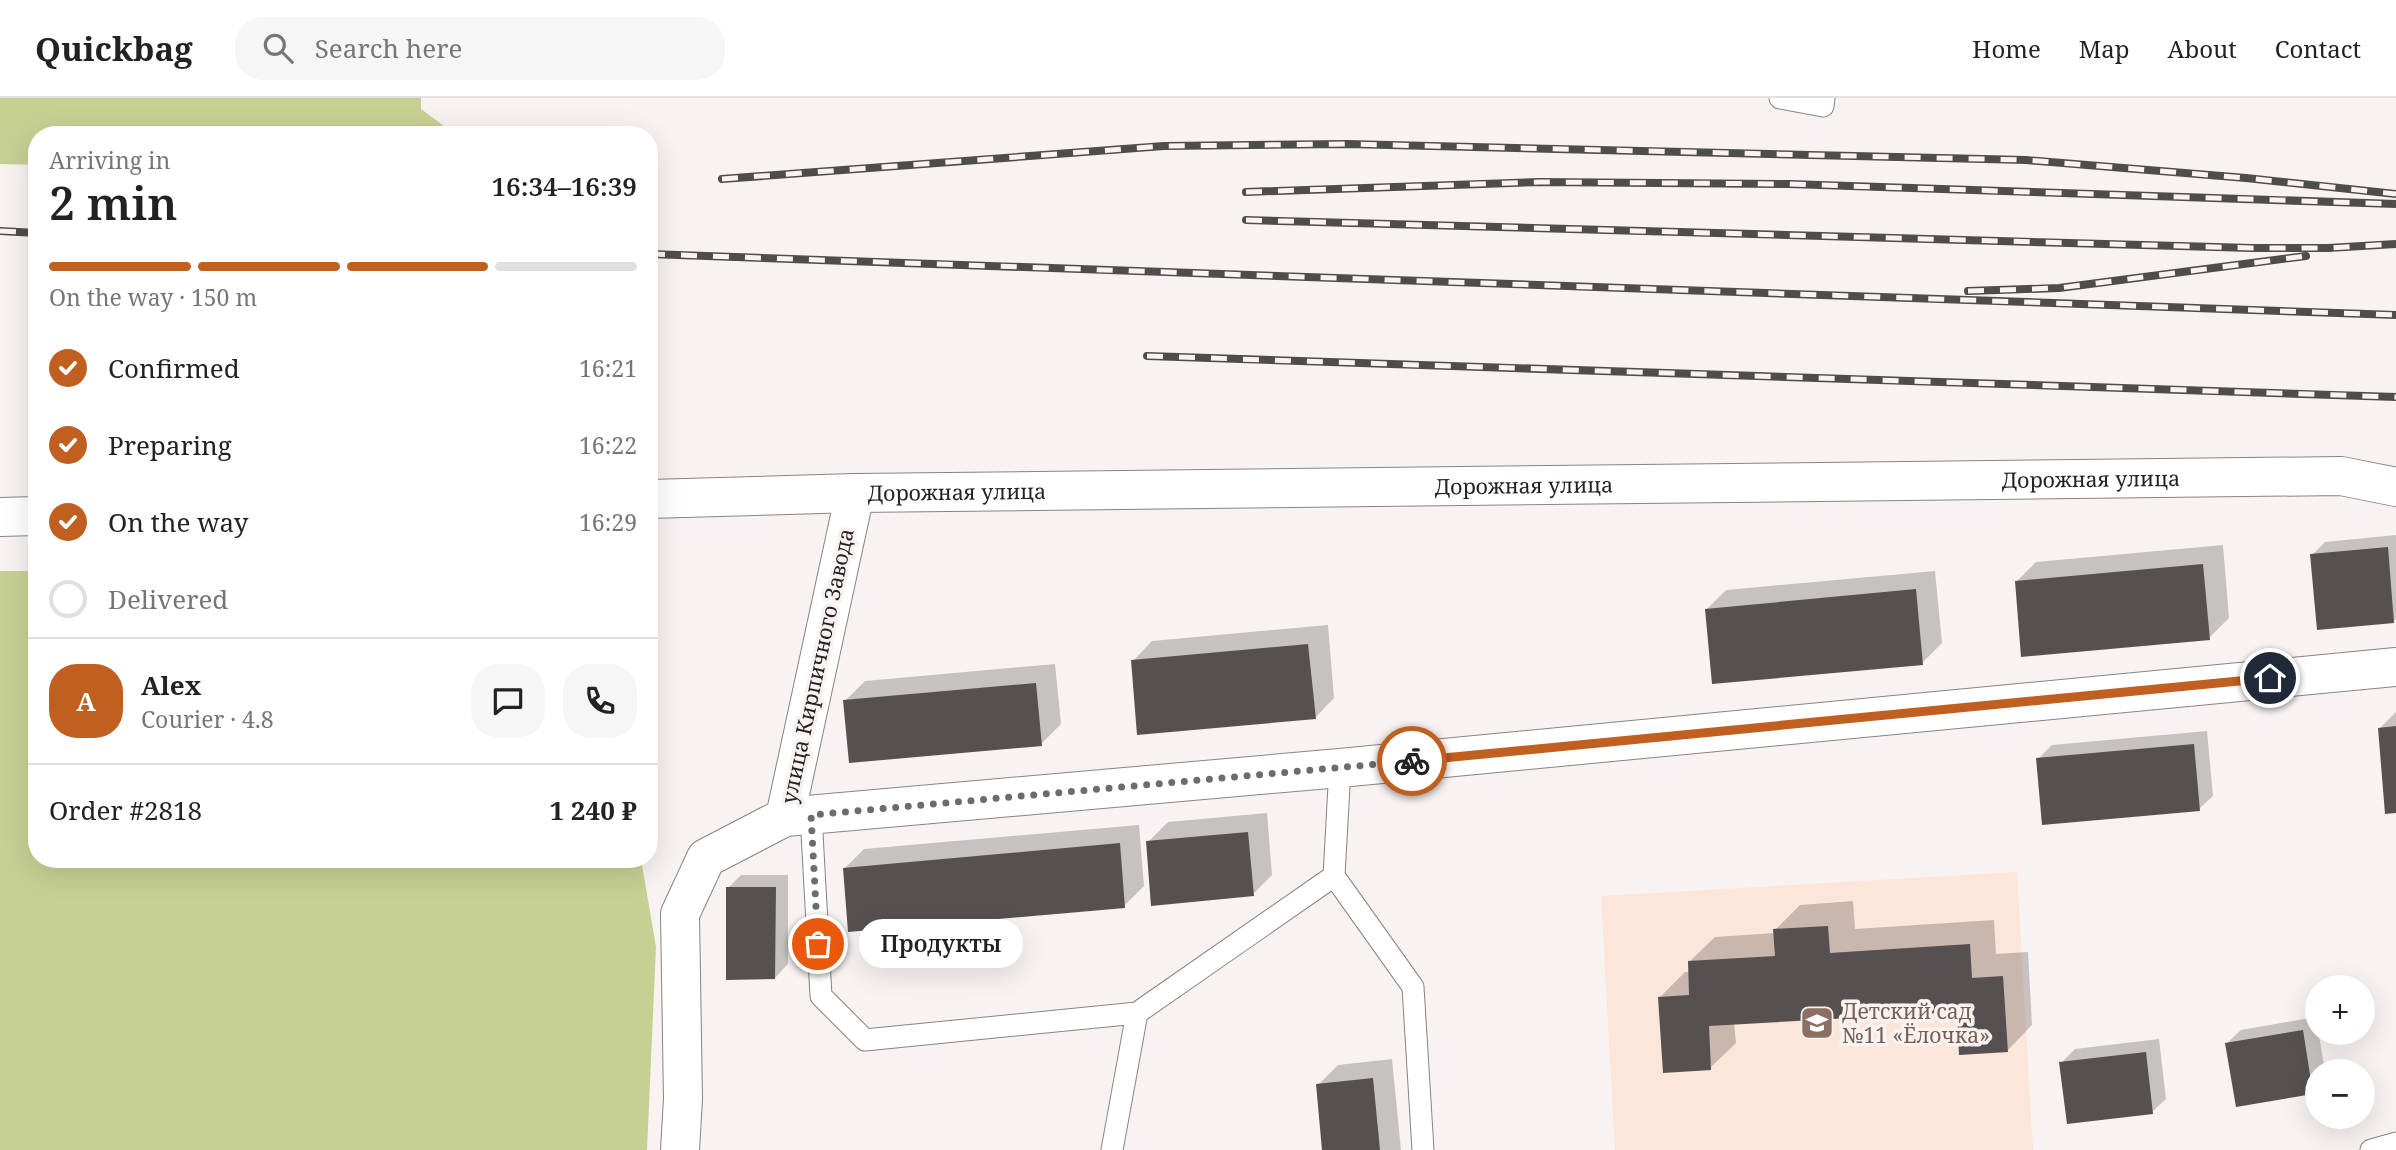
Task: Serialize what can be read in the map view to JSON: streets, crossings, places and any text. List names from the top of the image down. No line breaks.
{"streets":{"street":["Дорожная улица","улица Кирпичного Завода"]},"crossings":[["Дорожная улица","улица Кирпичного Завода"]],"places":{"other":["Продукты"],"school or university":["Детский сад №11 «Ёлочка»"]},"page":{"header":"Quickbag","search":"Search here","nav":["Home","Map","About","Contact"],"heading":["2 min","Arriving in","16:34–16:39"],"panel":["Alex","Courier · 4.8","Order #2818","1 240 ₽"],"bar":"On the way · 150 m","list":[["Confirmed","16:21"],["Preparing","16:22"],["On the way","16:29"],"Delivered"],"round":"A","bubble":"Продукты","map_buttons":["+","−"]}}
